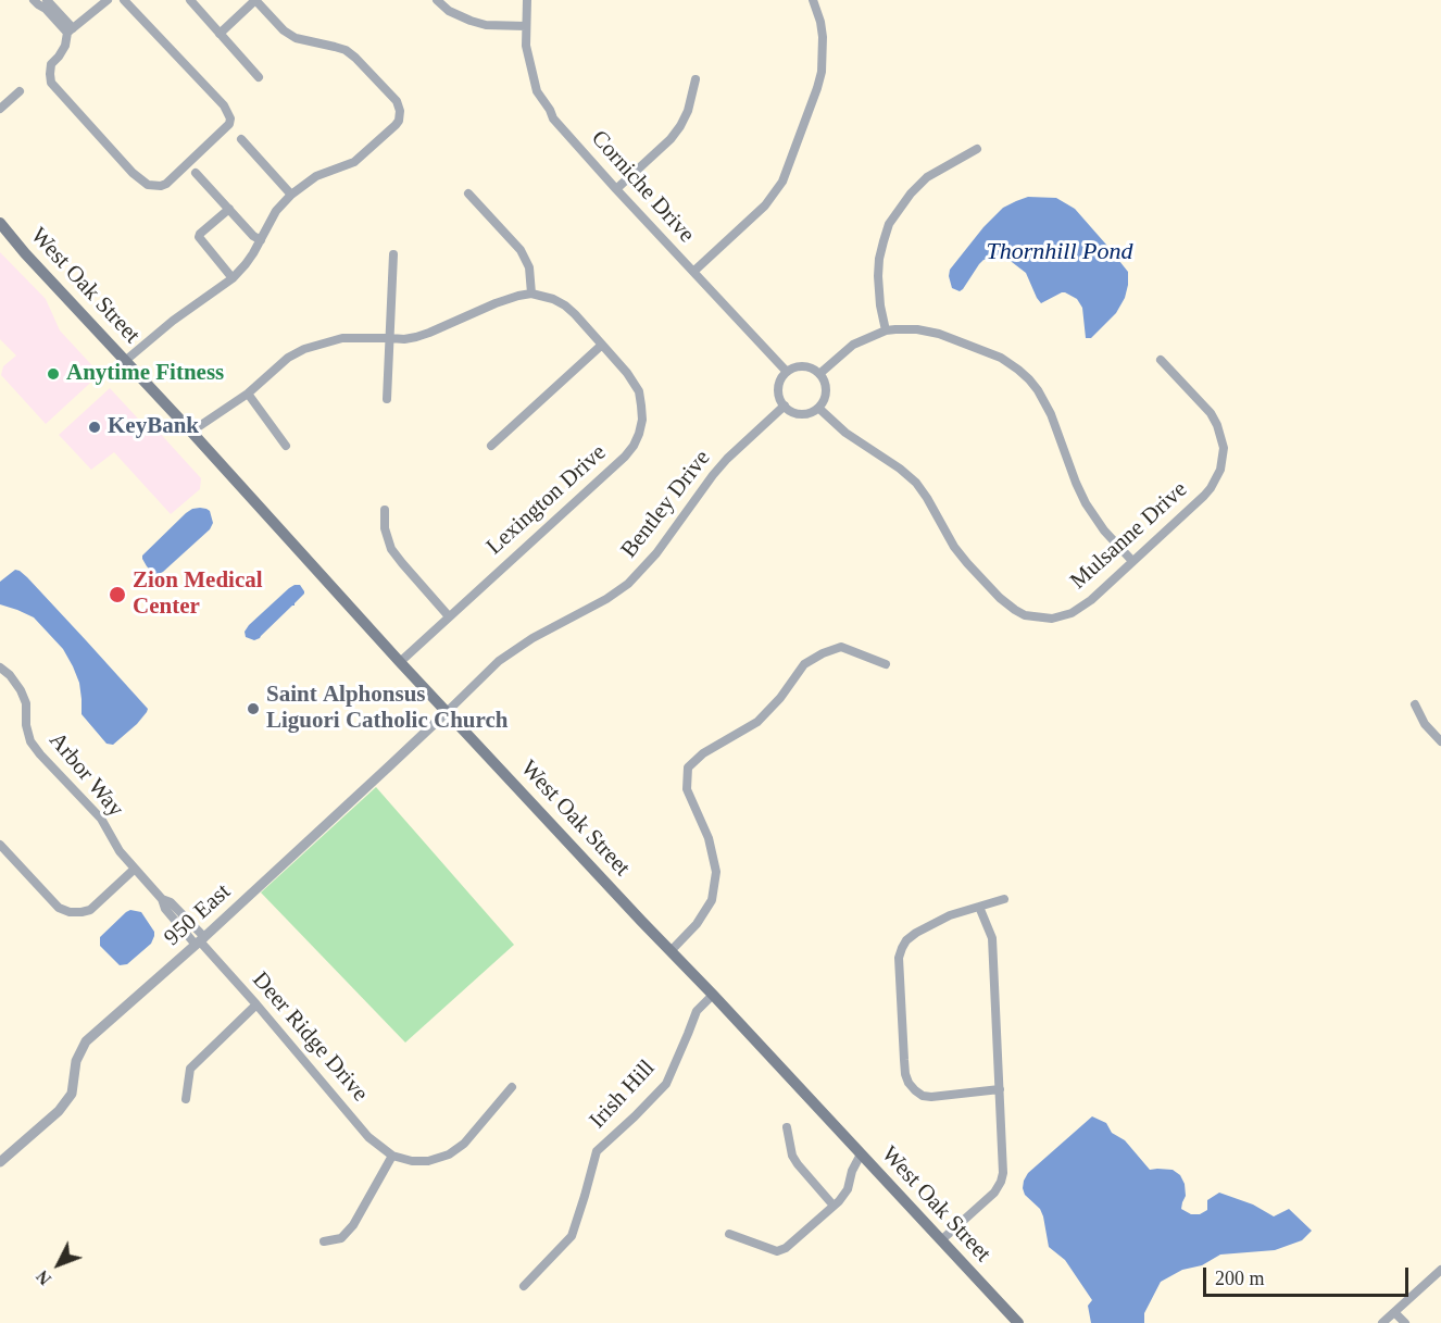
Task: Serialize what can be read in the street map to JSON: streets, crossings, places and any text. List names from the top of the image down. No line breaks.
{"streets":{"main road":["West Oak Street"],"street":["Corniche Drive","Lexington Drive","Bentley Drive","Mulsanne Drive","Arbor Way","950 East","Deer Ridge Drive","Irish Hill"]},"crossings":[["Corniche Drive","Bentley Drive"],["Corniche Drive","Mulsanne Drive"],["West Oak Street","Lexington Drive"],["West Oak Street","Bentley Drive"],["West Oak Street","950 East"],["West Oak Street","Irish Hill"],["Bentley Drive","Mulsanne Drive"],["Bentley Drive","950 East"],["Arbor Way","950 East"],["Arbor Way","Deer Ridge Drive"],["950 East","Deer Ridge Drive"]],"water":["Thornhill Pond"],"places":["Anytime Fitness","KeyBank","Zion Medical Center","Saint Alphonsus Liguori Catholic Church"],"scale_bar":"200 m","north":"bottom left"}
